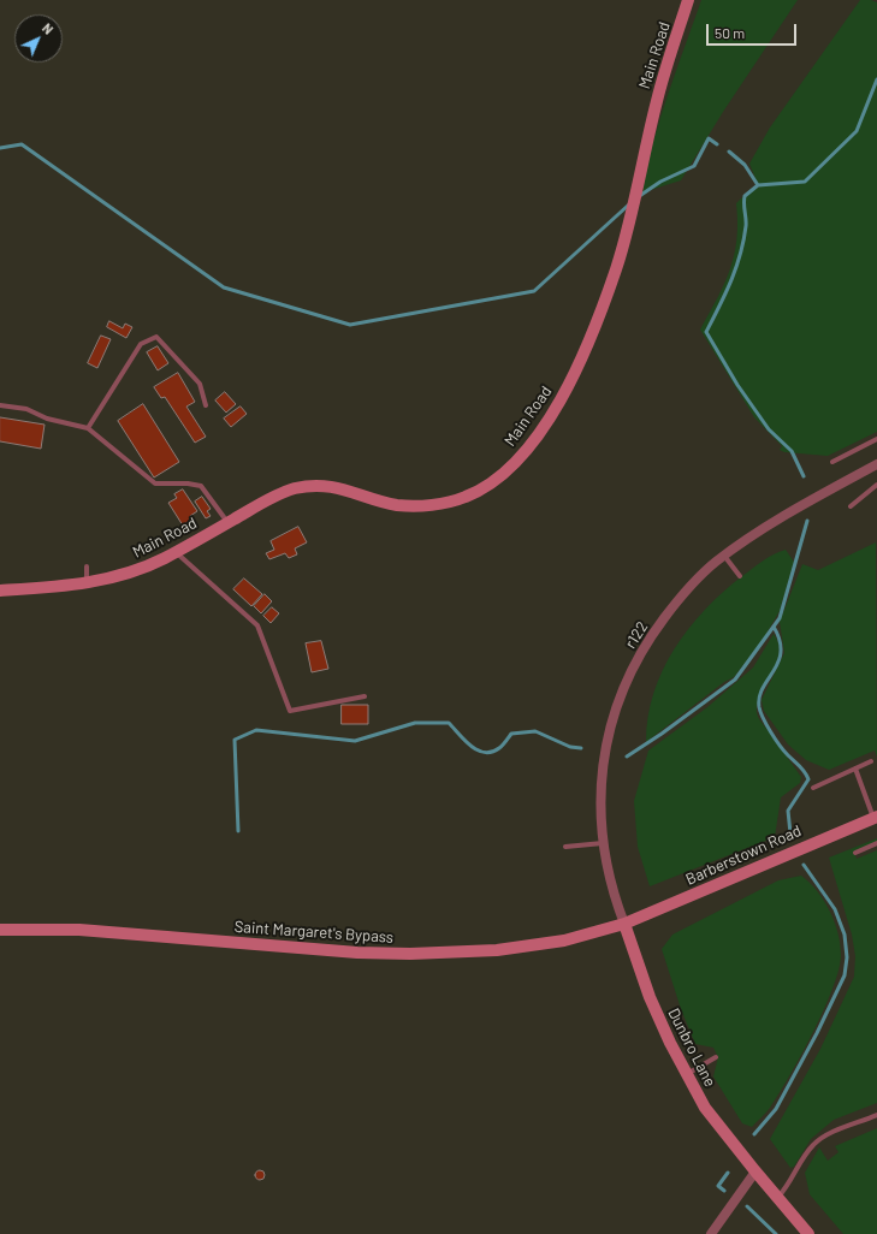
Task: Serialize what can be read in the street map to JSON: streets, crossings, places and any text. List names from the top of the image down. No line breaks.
{"streets":{"main road":["Main Road","Barberstown Road","Saint Margaret's Bypass","Dunbro Lane"],"street":["r122"]},"crossings":[["r122","Barberstown Road"],["r122","Saint Margaret's Bypass"],["r122","Dunbro Lane"],["Barberstown Road","Saint Margaret's Bypass"],["Barberstown Road","Dunbro Lane"],["Saint Margaret's Bypass","Dunbro Lane"]],"scale_bar":"50 m","north":"top right"}
